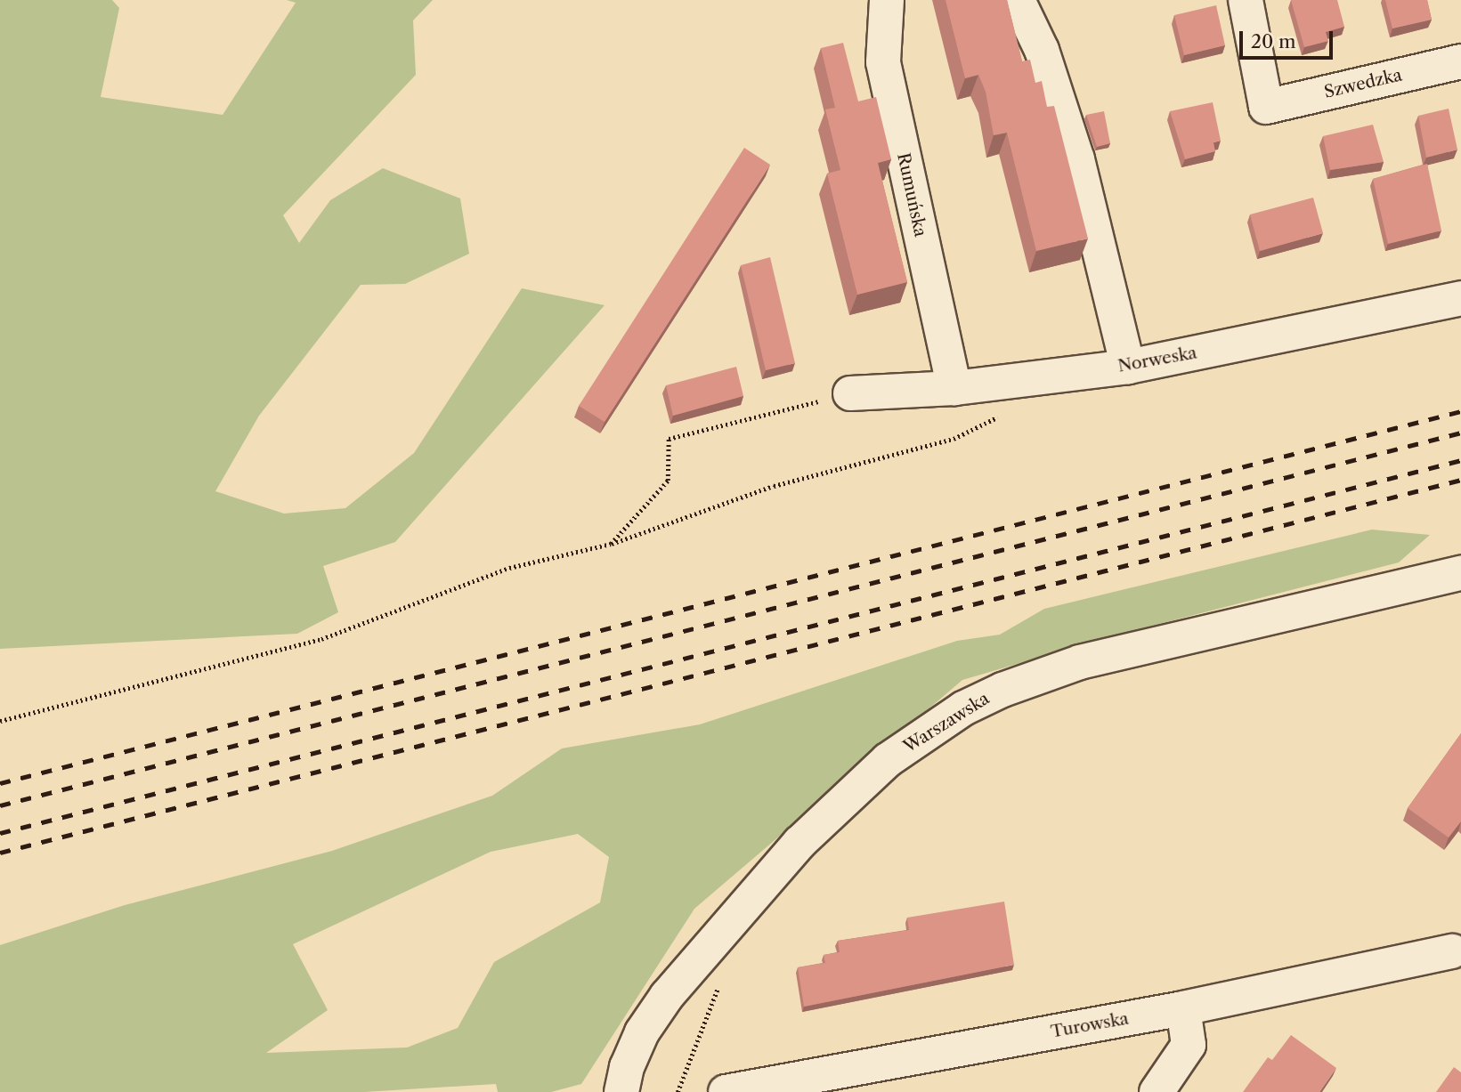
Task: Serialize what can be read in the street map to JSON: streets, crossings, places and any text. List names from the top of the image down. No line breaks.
{"streets":{"street":["Szwedzka","Rumuńska","Norweska","Warszawska","Turowska"]},"crossings":[["Rumuńska","Norweska"]],"scale_bar":"20 m"}
